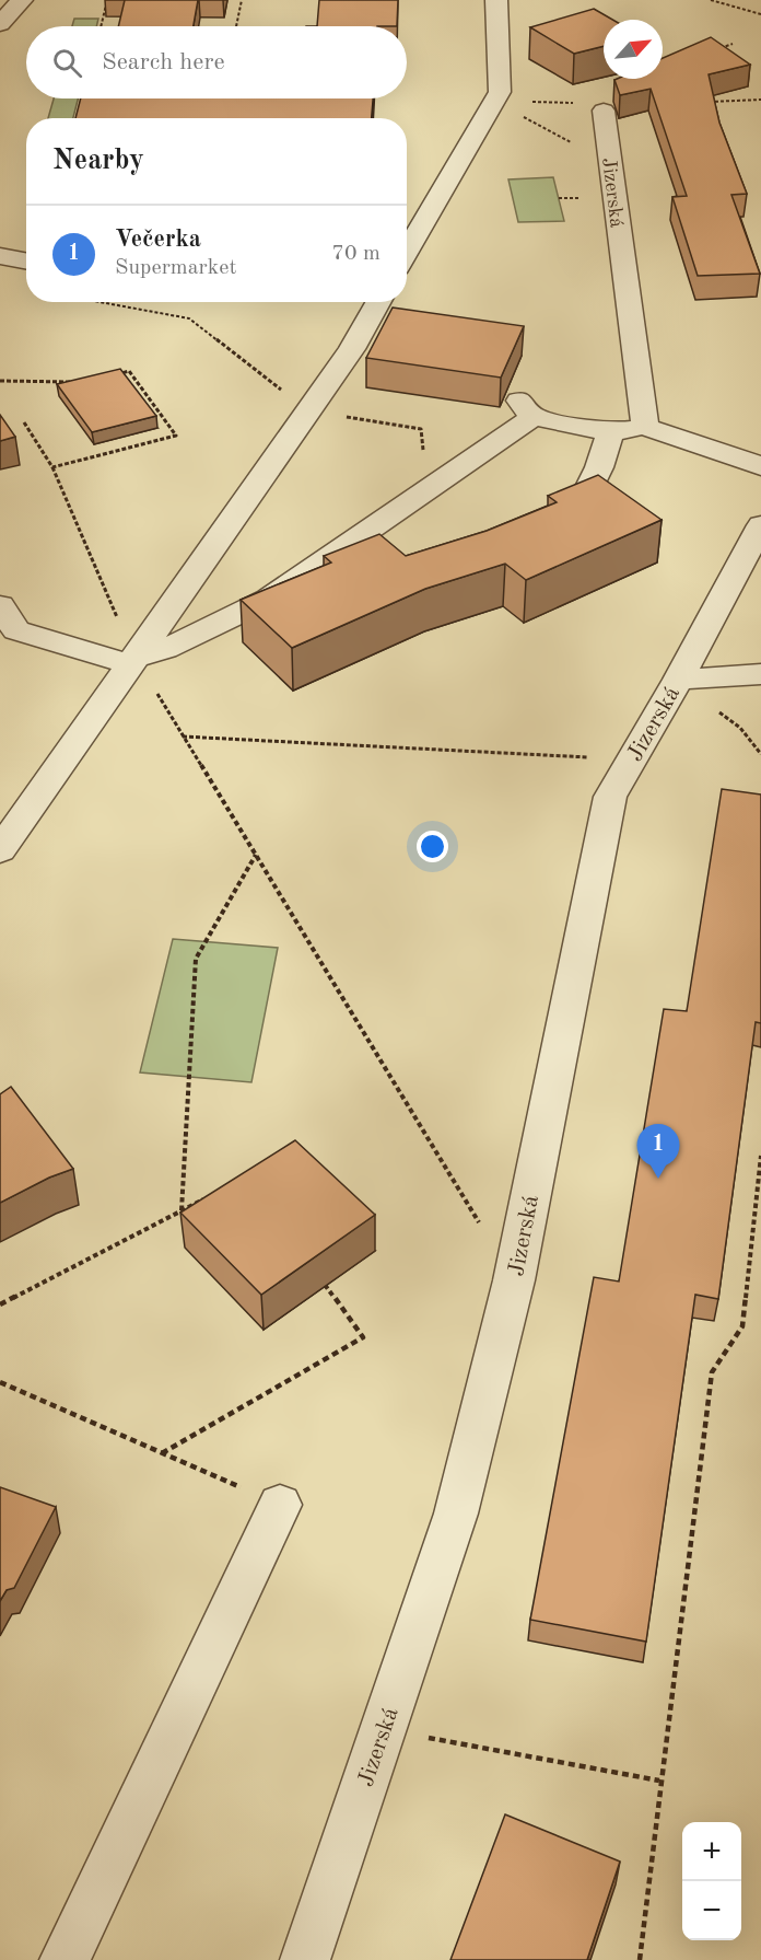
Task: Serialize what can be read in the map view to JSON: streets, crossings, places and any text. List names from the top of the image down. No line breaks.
{"streets":{"street":["Jizerská"]},"north":"top right","page":{"search":"Search here","heading":"Nearby","list":[{"mark":"1","name":"Večerka","note":"Supermarket","value":"70 m"}],"pins":"1","map_buttons":["+","−"]}}
